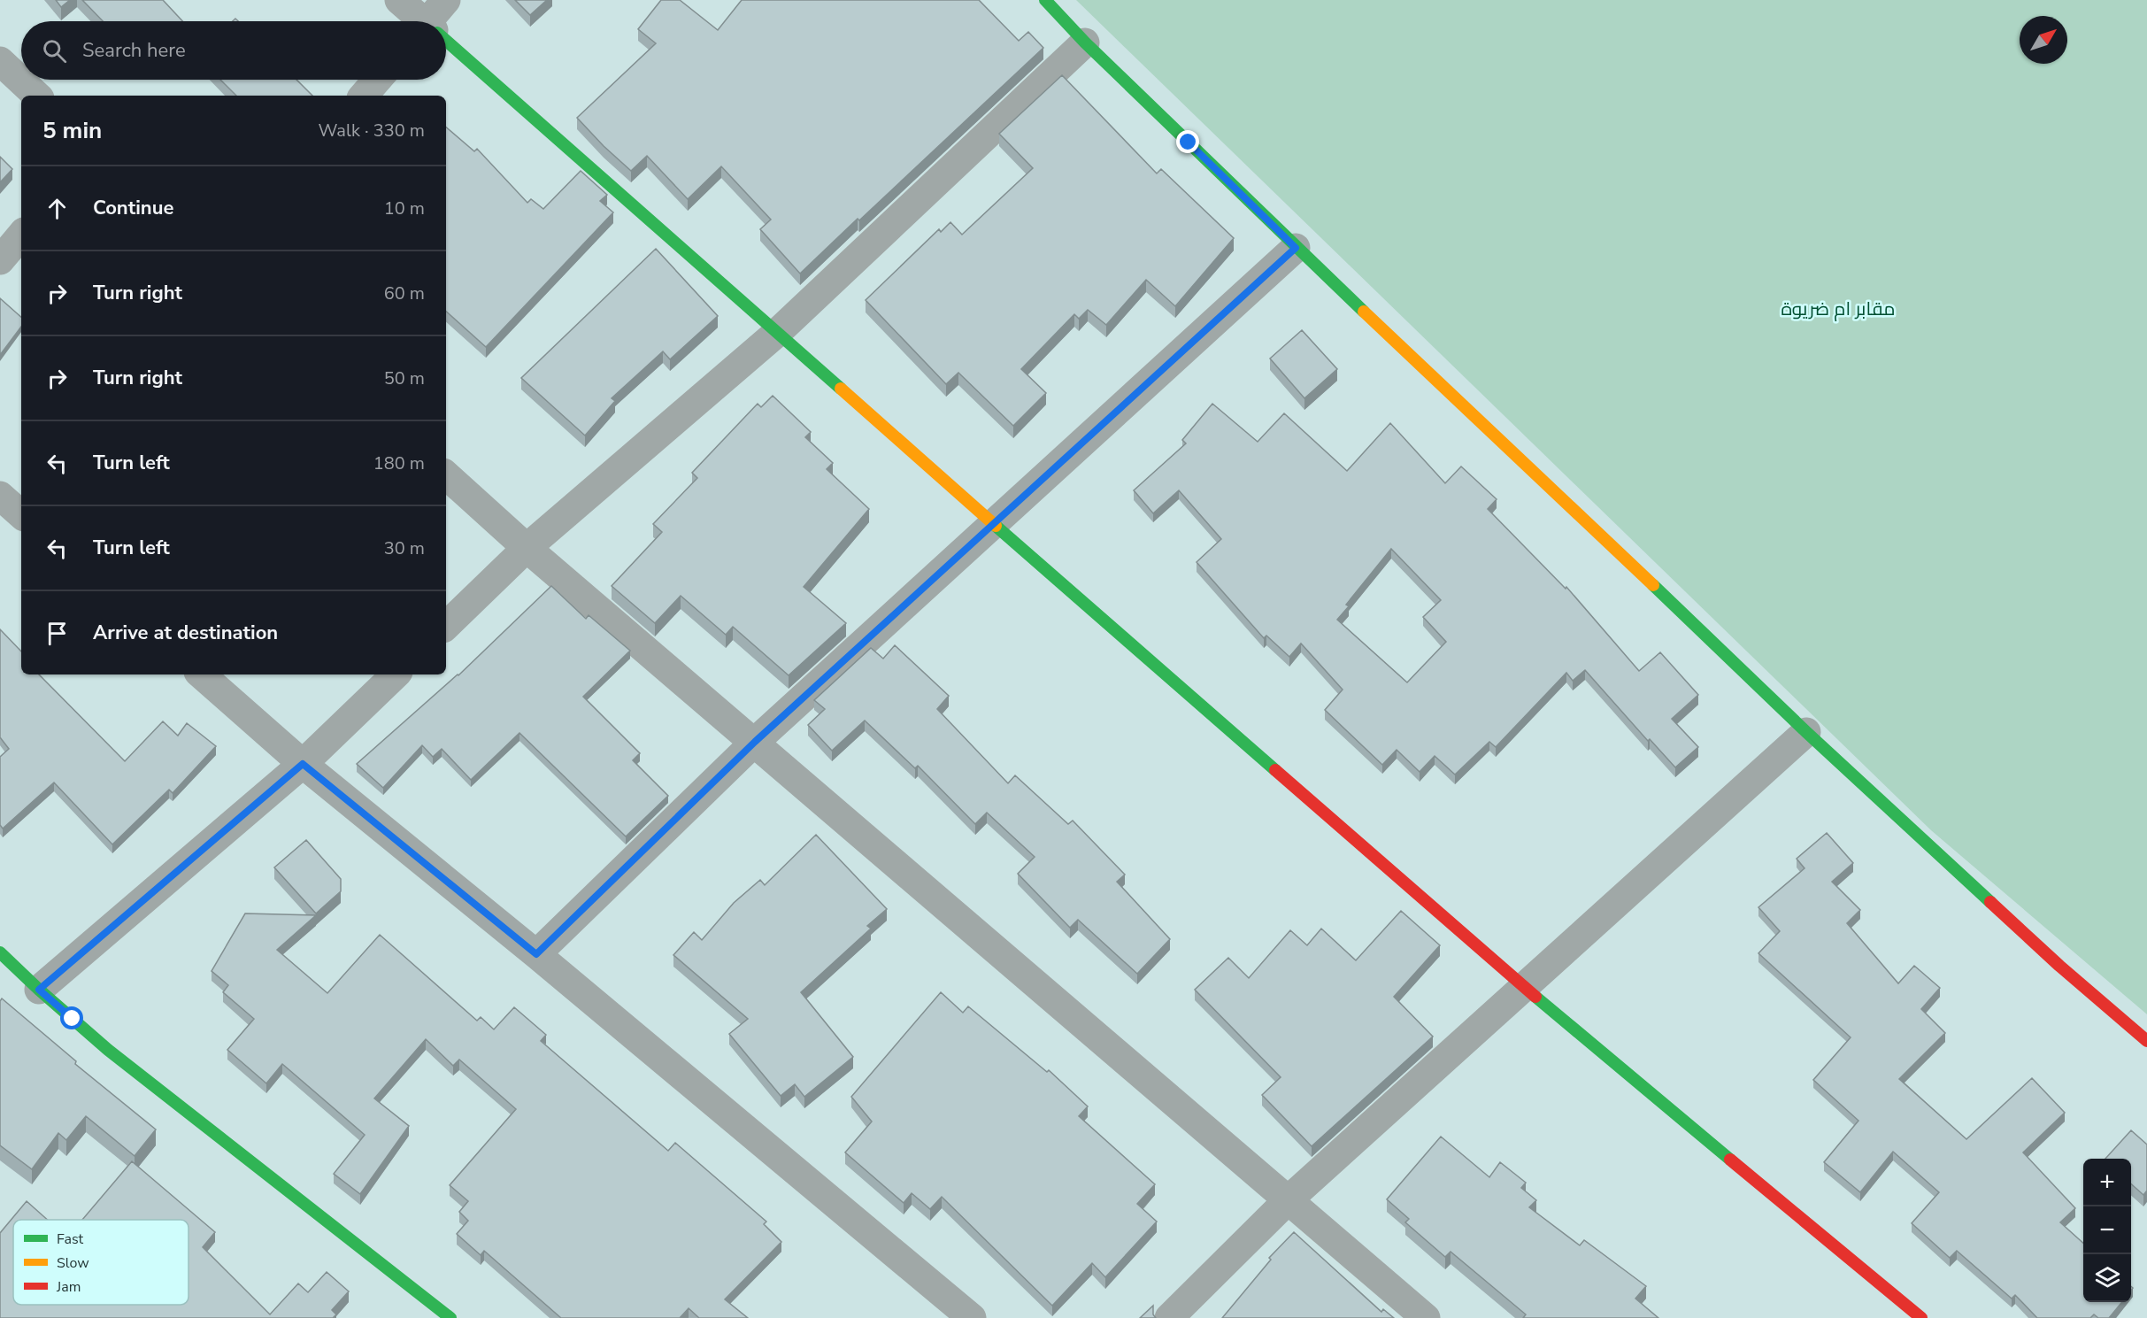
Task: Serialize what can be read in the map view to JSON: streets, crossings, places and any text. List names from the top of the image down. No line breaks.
{"parks":["مقابر ام ضريوة"],"legend":["Fast","Slow","Jam"],"north":"top right","page":{"search":"Search here","heading":["5 min","Walk · 330 m"],"list":[["Continue","10 m"],["Turn right","60 m"],["Turn right","50 m"],["Turn left","180 m"],["Turn left","30 m"],"Arrive at destination"],"map_buttons":["+","−"]}}
